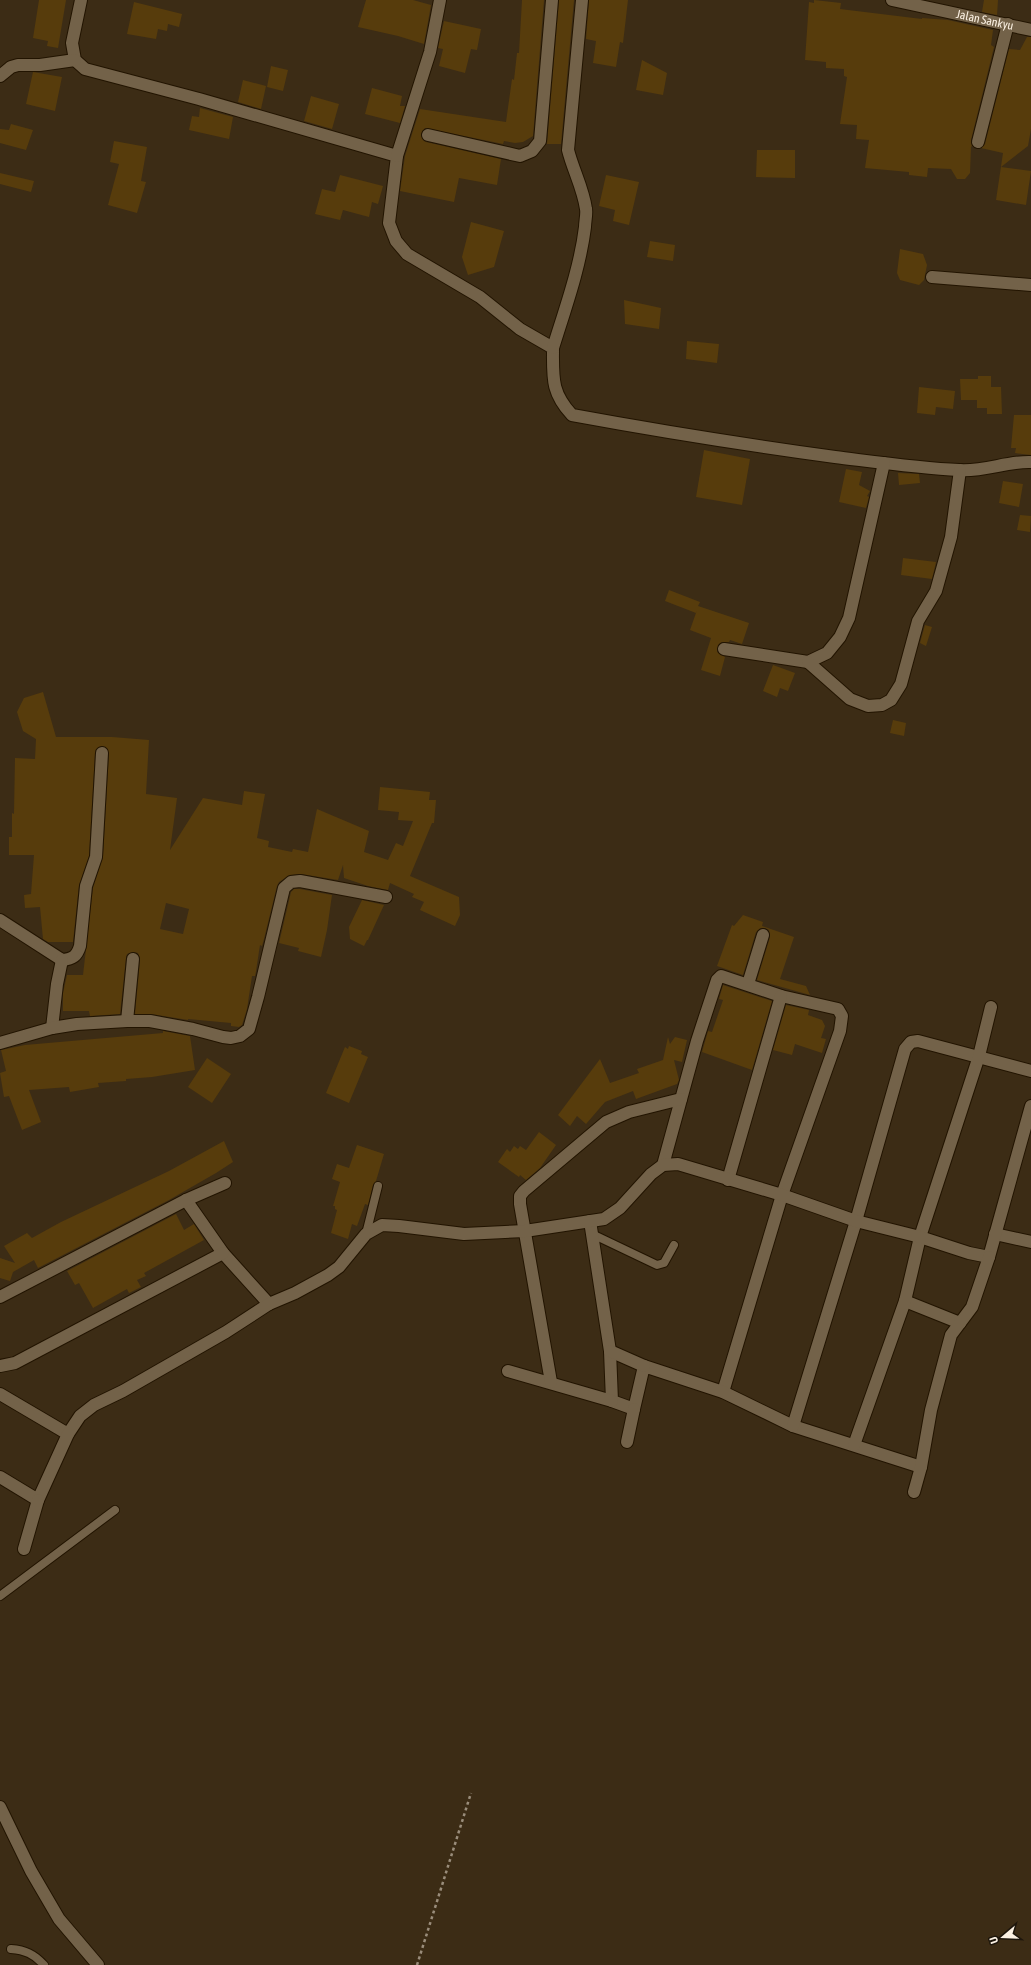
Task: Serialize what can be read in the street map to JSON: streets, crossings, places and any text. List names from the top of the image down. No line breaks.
{"streets":{"street":["Jalan Sankyu"]},"north":"left"}
